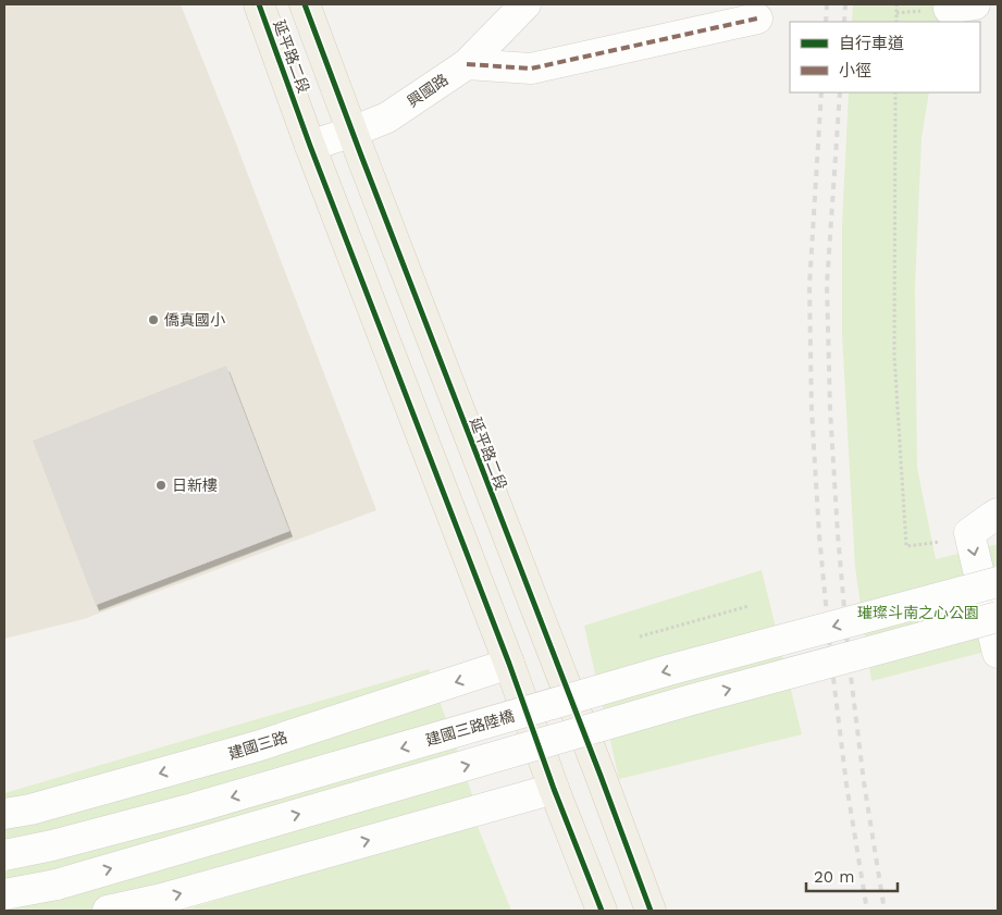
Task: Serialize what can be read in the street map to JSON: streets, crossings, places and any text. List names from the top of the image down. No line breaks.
{"streets":{"main road":["延平路二段"],"street":["興國路","建國三路陸橋","建國三路"]},"crossings":[["延平路二段","興國路"],["延平路二段","建國三路"]],"parks":["璀璨斗南之心公園"],"places":["僑真國小","日新樓"],"legend":["自行車道","小徑"],"scale_bar":"20 m"}
